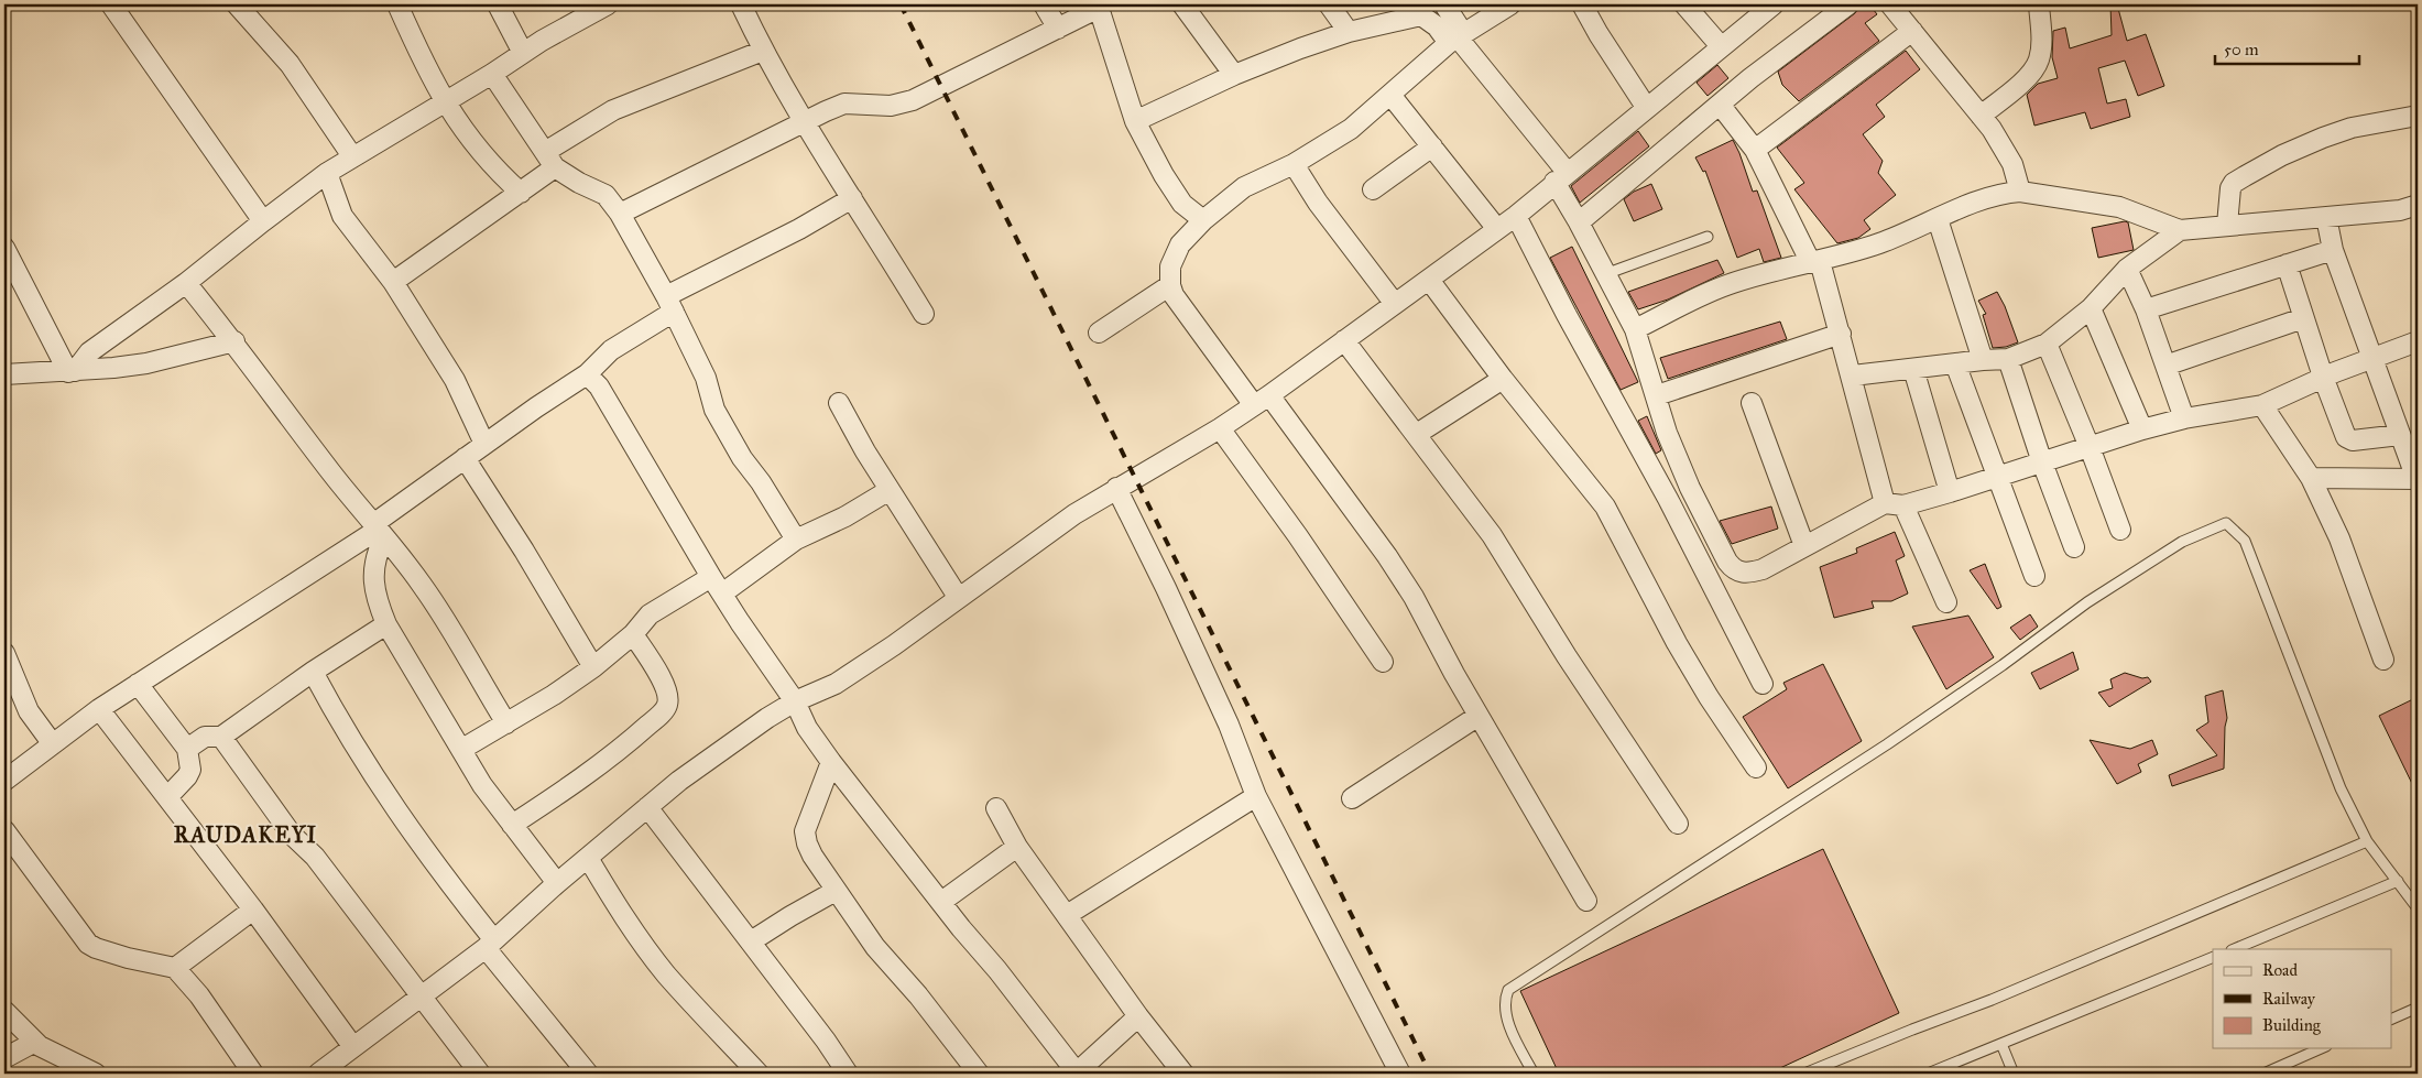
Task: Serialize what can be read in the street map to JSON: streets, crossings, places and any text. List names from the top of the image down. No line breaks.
{"districts":["RAUDAKEYI"],"legend":["Road","Railway","Building"],"scale_bar":"50 m"}
